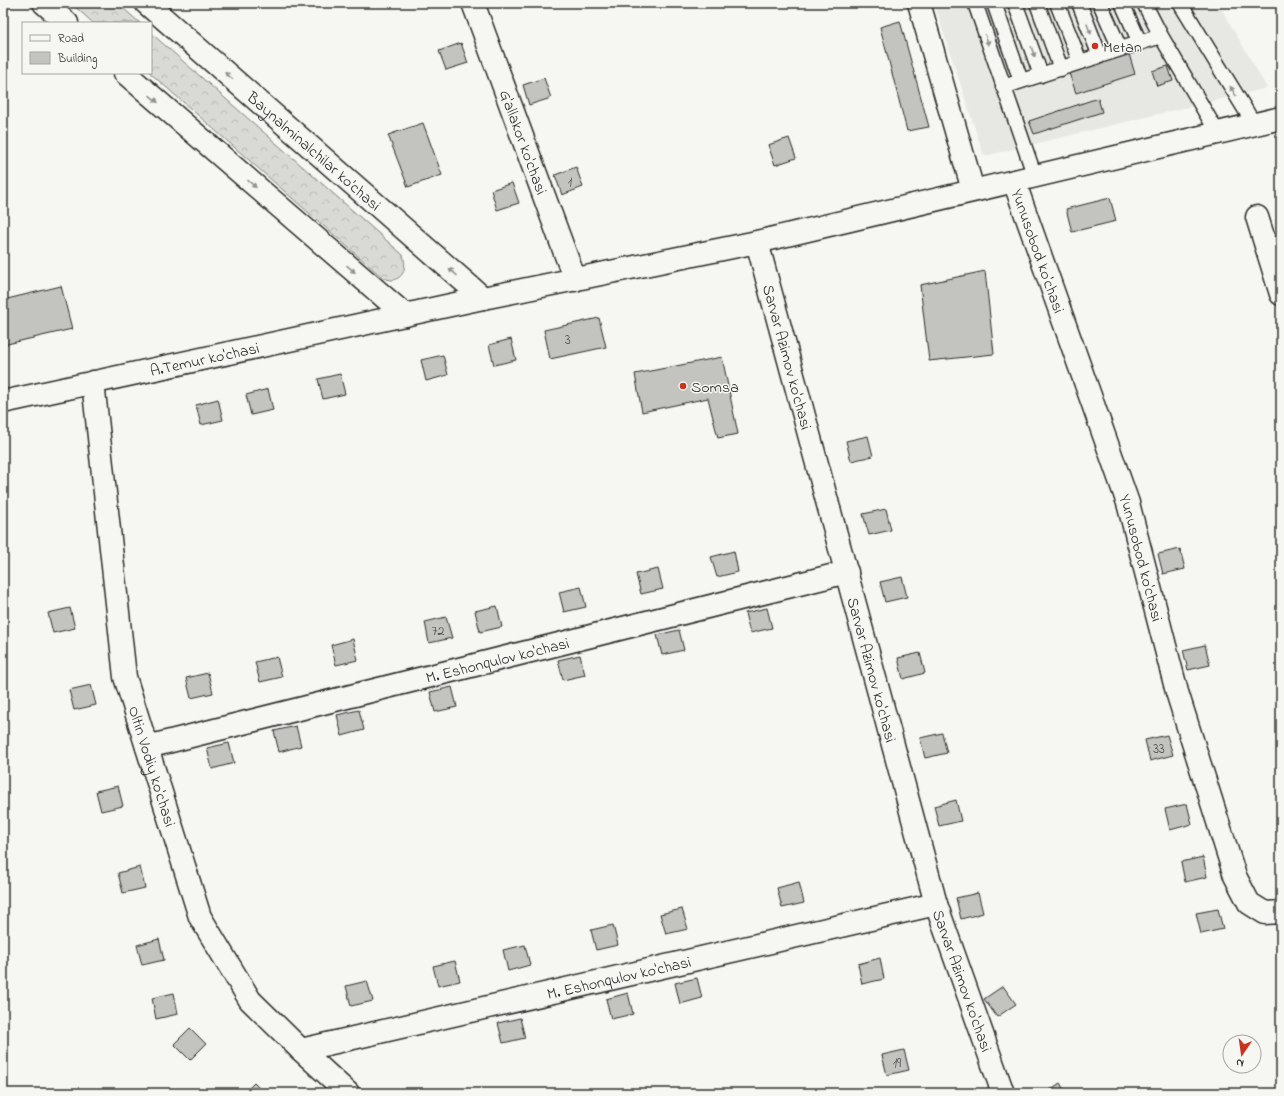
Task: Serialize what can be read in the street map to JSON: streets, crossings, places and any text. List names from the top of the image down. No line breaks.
{"streets":{"street":["G'allakor ko'chasi","Baynalminalchilar ko’chasi","Yunusobod ko'chasi","Sarvar Azimov ko'chasi","A.Temur ko'chasi","M. Eshonqulov ko'chasi","Oltin Vodiy ko'chasi"]},"crossings":[["G'allakor ko'chasi","A.Temur ko'chasi"],["Baynalminalchilar ko’chasi","A.Temur ko'chasi"],["Yunusobod ko'chasi","A.Temur ko'chasi"],["Sarvar Azimov ko'chasi","A.Temur ko'chasi"],["Sarvar Azimov ko'chasi","M. Eshonqulov ko'chasi"],["A.Temur ko'chasi","Oltin Vodiy ko'chasi"],["M. Eshonqulov ko'chasi","Oltin Vodiy ko'chasi"]],"places":["Metan","Somsa"],"house_numbers":["1","3","72","33","19"],"legend":["Road","Building"],"north":"bottom"}
